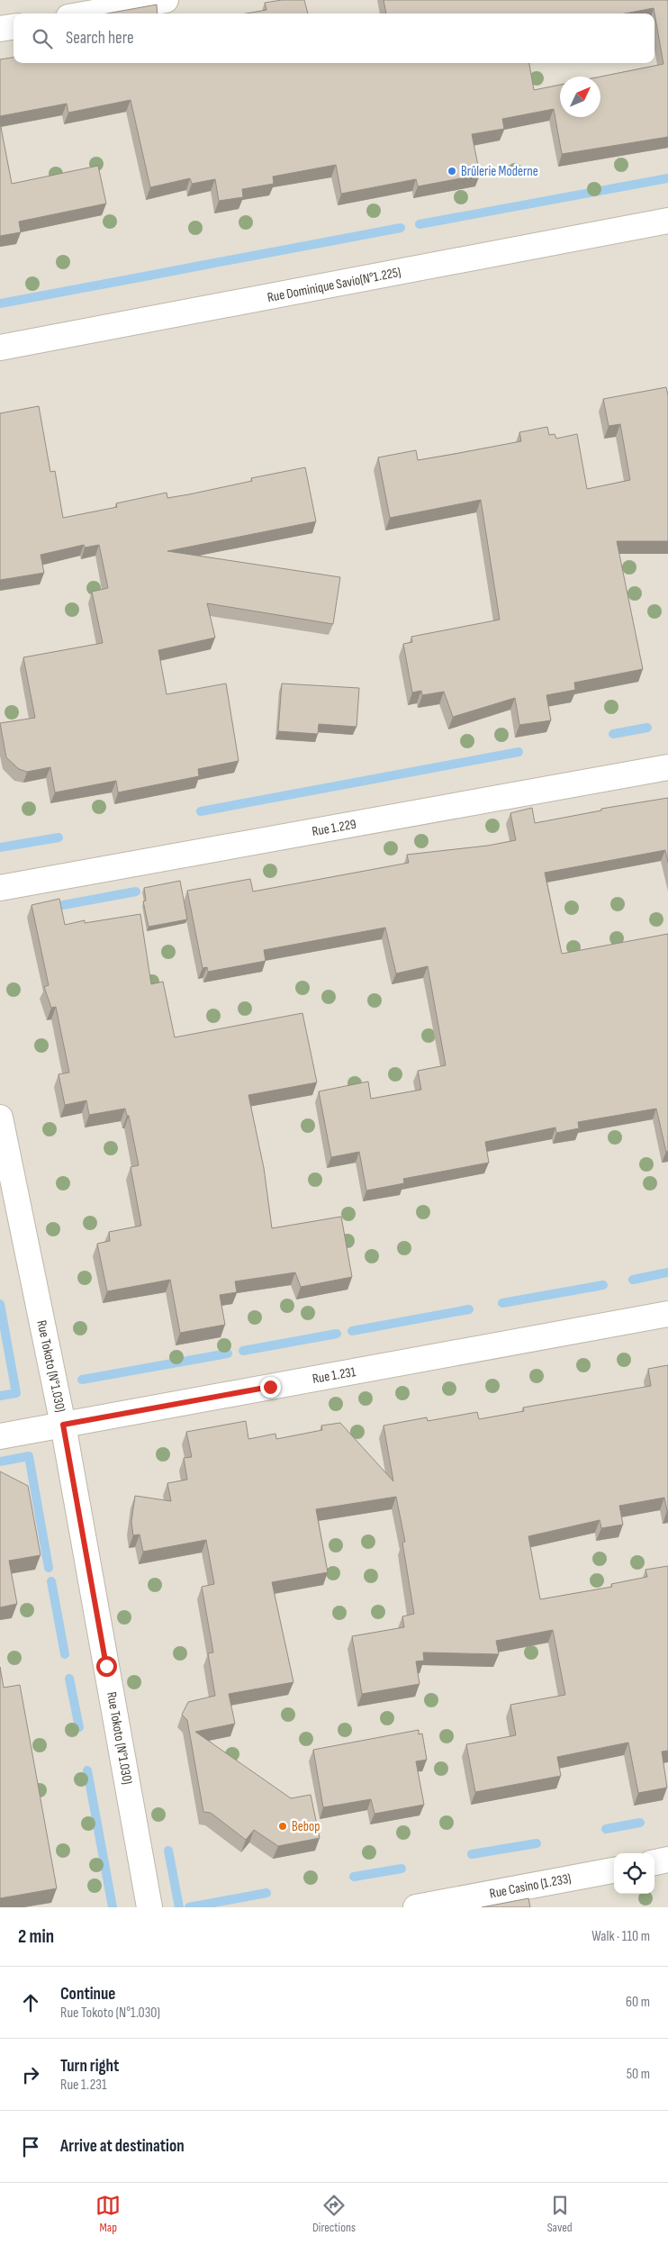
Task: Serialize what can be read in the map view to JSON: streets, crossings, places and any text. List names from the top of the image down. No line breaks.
{"streets":{"street":["Rue Dominique Savio(N°1.225)","Rue 1.229","Rue Tokoto (N°1.030)","Rue 1.231","Rue Casino (1.233)"]},"crossings":[["Rue Tokoto (N°1.030)","Rue 1.231"]],"places":["Brûlerie Moderne","Bebop"],"north":"top right","page":{"search":"Search here","heading":["2 min","Walk · 110 m"],"list":[["Continue","Rue Tokoto (N°1.030)","60 m"],["Turn right","Rue 1.231","50 m"],"Arrive at destination"],"nav":["Map","Directions","Saved"]}}
